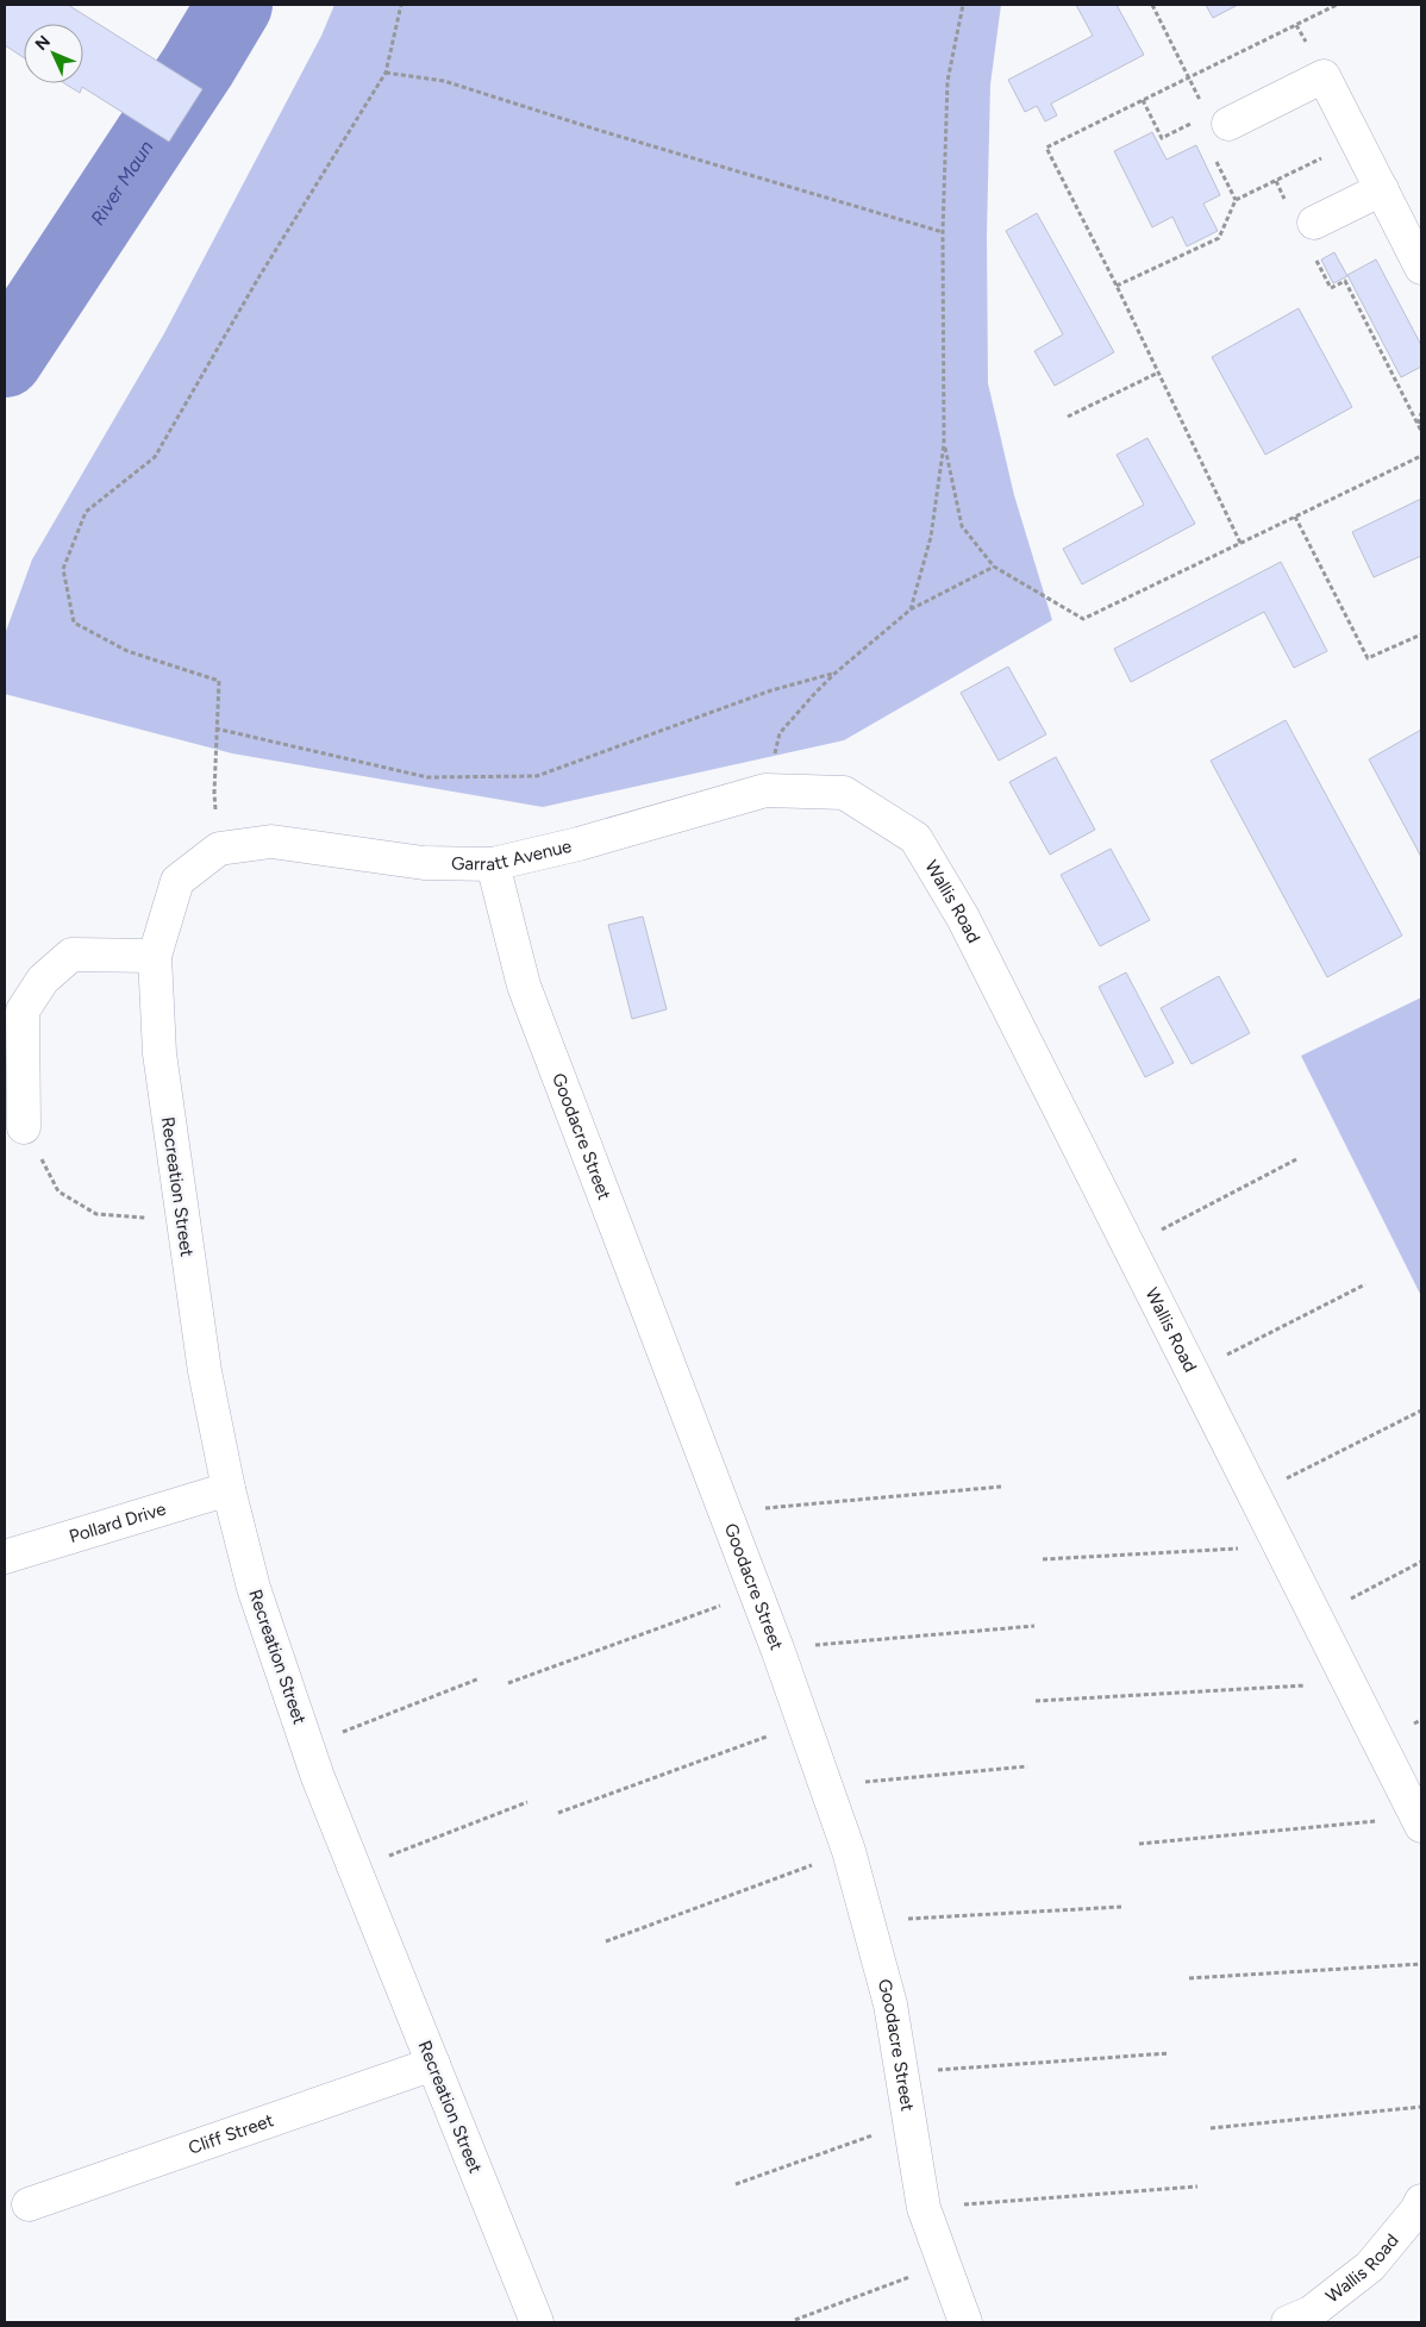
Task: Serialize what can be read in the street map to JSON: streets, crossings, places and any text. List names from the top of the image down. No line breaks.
{"streets":{"street":["Garratt Avenue","Wallis Road","Goodacre Street","Recreation Street","Pollard Drive","Cliff Street"]},"crossings":[["Garratt Avenue","Wallis Road"],["Garratt Avenue","Goodacre Street"],["Garratt Avenue","Recreation Street"],["Recreation Street","Pollard Drive"],["Recreation Street","Cliff Street"]],"water":["River Maun"],"north":"top left"}
